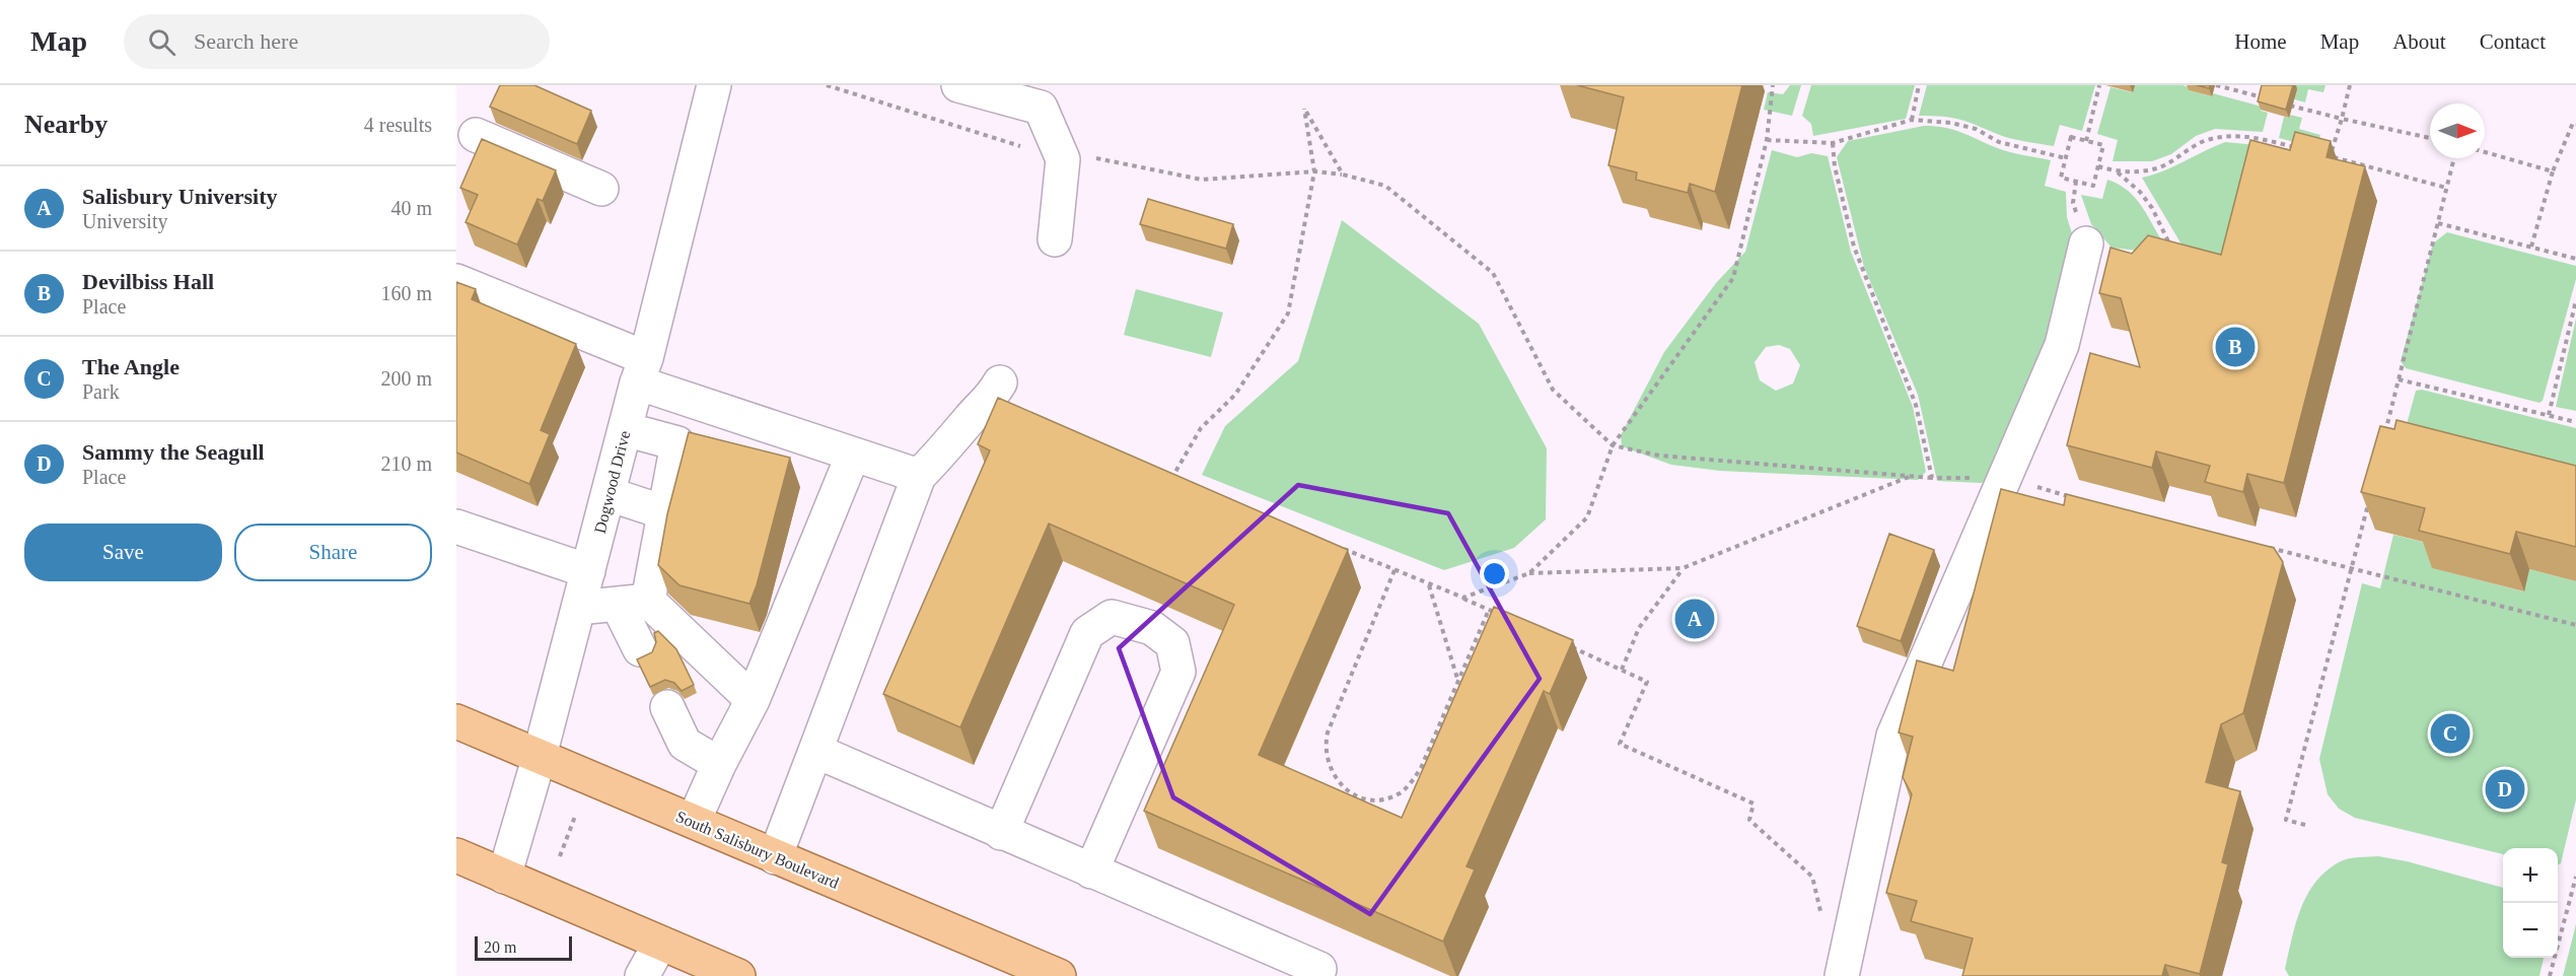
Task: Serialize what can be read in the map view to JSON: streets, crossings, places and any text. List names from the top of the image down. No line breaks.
{"streets":{"main road":["South Salisbury Boulevard"],"street":["Dogwood Drive"]},"crossings":[["Dogwood Drive","South Salisbury Boulevard"]],"scale_bar":"20 m","north":"right","page":{"header":"Map","search":"Search here","nav":["Home","Map","About","Contact"],"heading":["Nearby","4 results"],"list":[{"mark":"A","name":"Salisbury University","note":"University","value":"40 m"},{"mark":"B","name":"Devilbiss Hall","note":"Place","value":"160 m"},{"mark":"C","name":"The Angle","note":"Park","value":"200 m"},{"mark":"D","name":"Sammy the Seagull","note":"Place","value":"210 m"}],"pins":["B","A","C","D"],"buttons":["Save","Share"],"map_buttons":["+","−"],"scale":"20 m"}}
